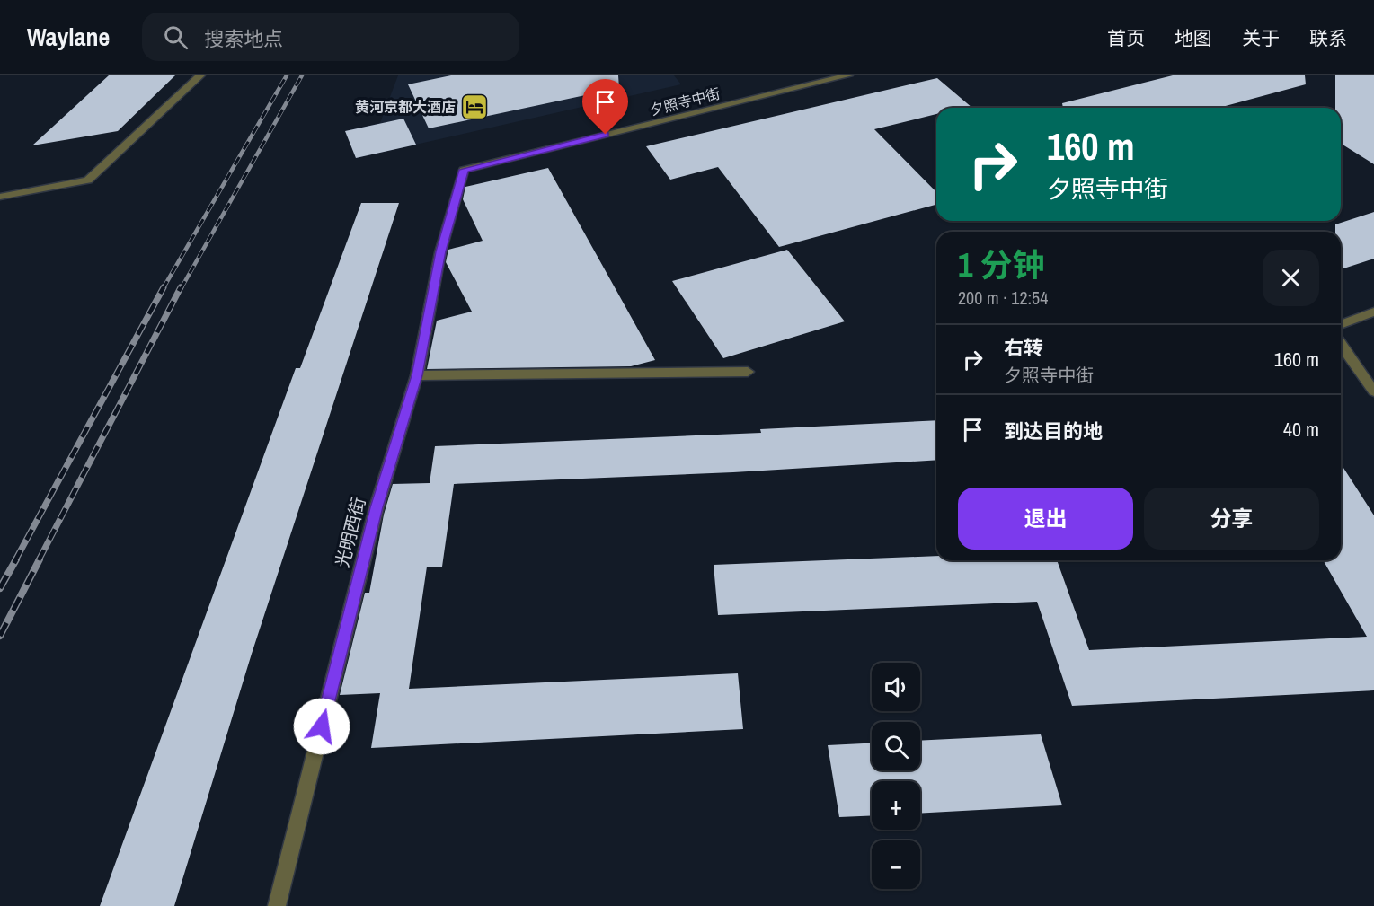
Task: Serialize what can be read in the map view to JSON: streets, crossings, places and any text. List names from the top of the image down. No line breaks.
{"streets":{"street":["夕照寺中街","光明西街"]},"crossings":[["夕照寺中街","光明西街"]],"places":{"hotel":["黄河京都大酒店"]},"page":{"header":"Waylane","search":"搜索地点","nav":["首页","地图","关于","联系"],"turn":["160 m","夕照寺中街"],"heading":["1 分钟","200 m · 12:54"],"list":[{"name":"右转","note":"夕照寺中街","value":"160 m"},{"name":"到达目的地","value":"40 m"}],"buttons":["退出","分享"],"map_buttons":["+","−"]}}
